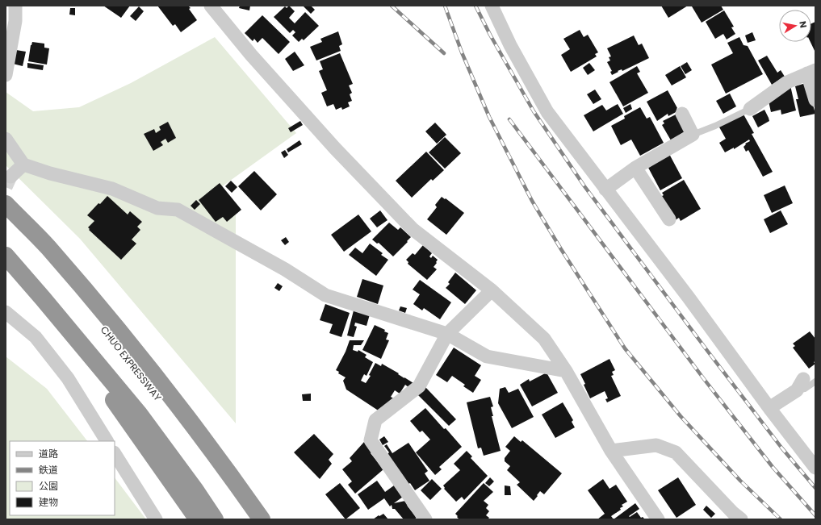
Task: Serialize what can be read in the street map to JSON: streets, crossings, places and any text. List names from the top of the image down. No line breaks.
{"streets":{"highway":["CHUO EXPRESSWAY"]},"legend":["道路","鉄道","公園","建物"],"north":"right"}
